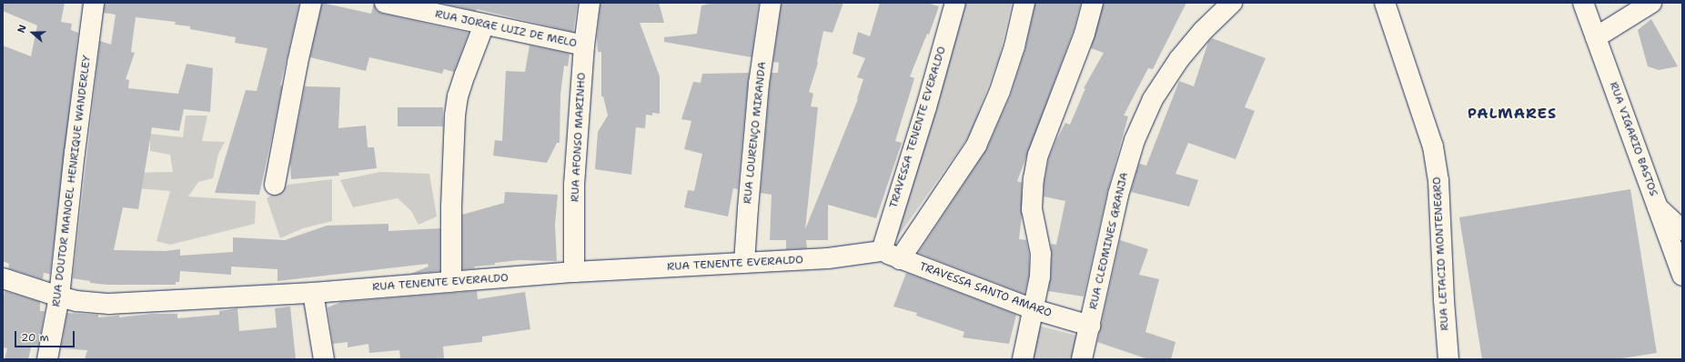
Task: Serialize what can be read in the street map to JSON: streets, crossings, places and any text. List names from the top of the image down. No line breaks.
{"streets":{"street":["RUA JORGE LUIZ DE MELO","TRAVESSA TENENTE EVERALDO","RUA LOURENÇO MIRANDA","RUA AFONSO MARINHO","RUA VIGARIO BASTOS","RUA DOUTOR MANOEL HENRIQUE WANDERLEY","RUA CLEOMINES GRANJA","RUA LETACIO MONTENEGRO","RUA TENENTE EVERALDO","TRAVESSA SANTO AMARO"]},"crossings":[["RUA JORGE LUIZ DE MELO","RUA AFONSO MARINHO"],["TRAVESSA TENENTE EVERALDO","RUA TENENTE EVERALDO"],["TRAVESSA TENENTE EVERALDO","TRAVESSA SANTO AMARO"],["RUA LOURENÇO MIRANDA","RUA TENENTE EVERALDO"],["RUA AFONSO MARINHO","RUA TENENTE EVERALDO"],["RUA DOUTOR MANOEL HENRIQUE WANDERLEY","RUA TENENTE EVERALDO"],["RUA CLEOMINES GRANJA","TRAVESSA SANTO AMARO"],["RUA TENENTE EVERALDO","TRAVESSA SANTO AMARO"]],"districts":["PALMARES"],"scale_bar":"20 m","north":"left"}
